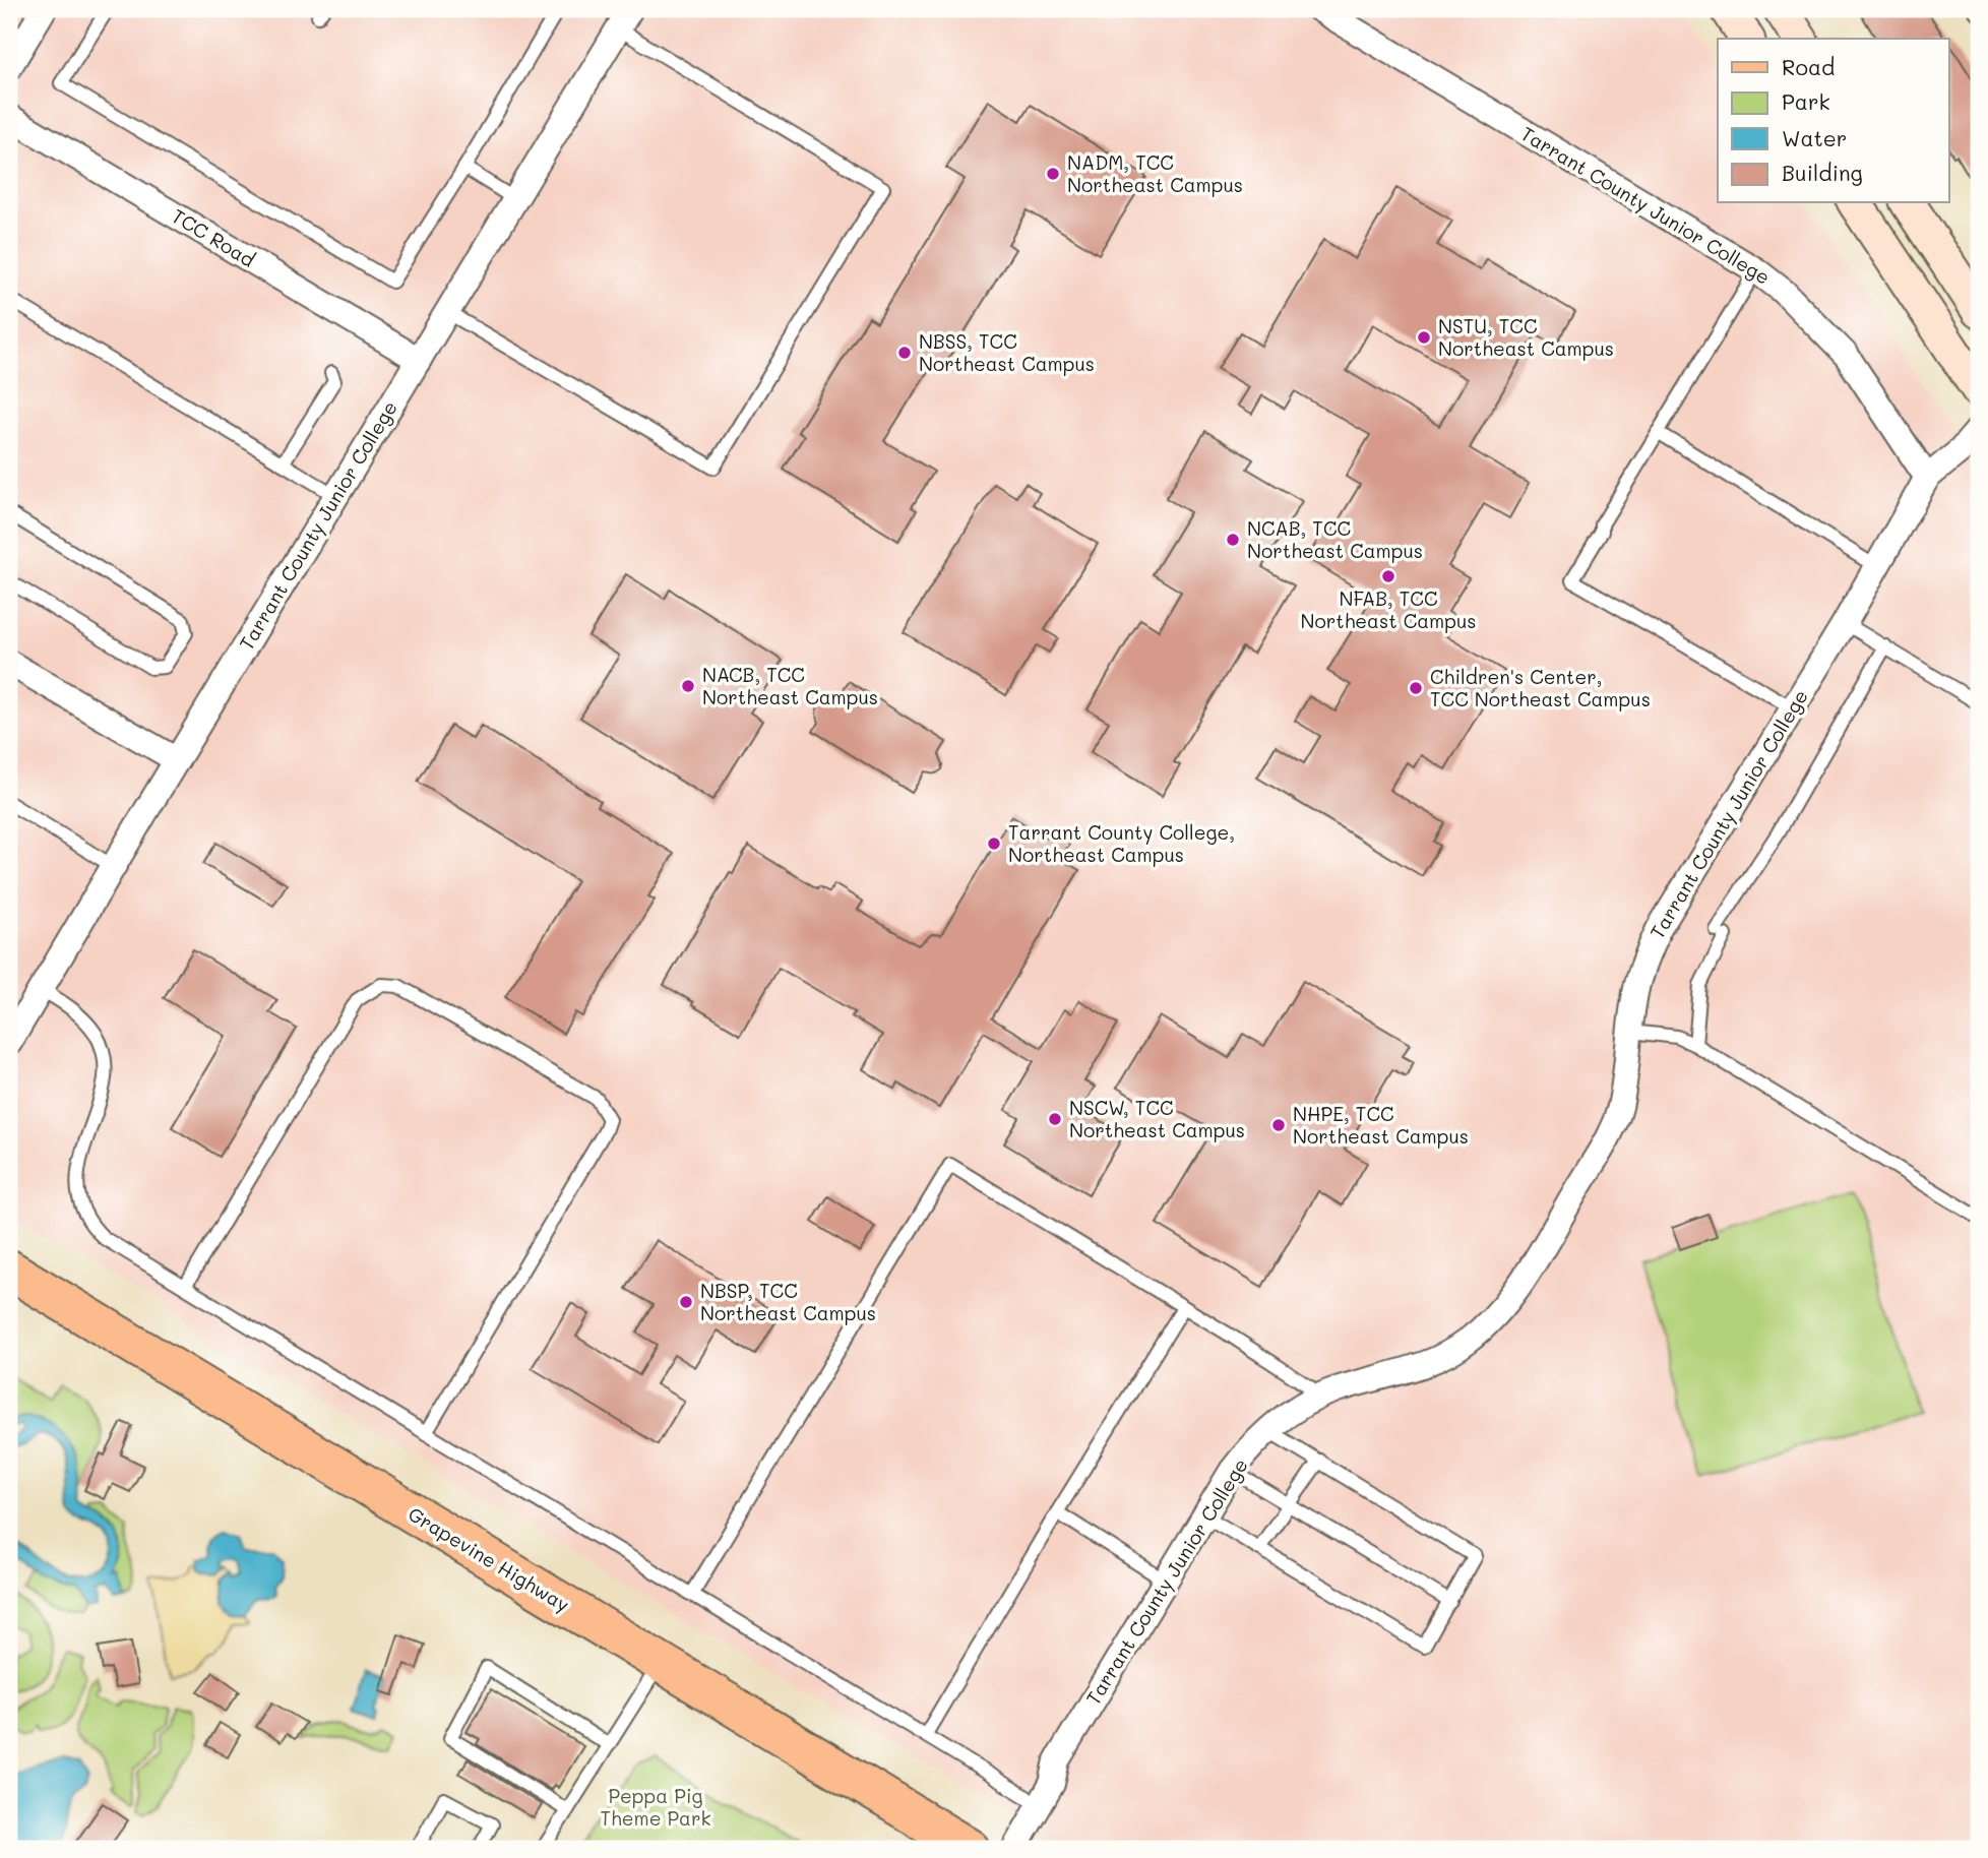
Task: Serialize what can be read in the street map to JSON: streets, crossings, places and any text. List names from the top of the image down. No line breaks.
{"streets":{"main road":["Grapevine Highway"],"street":["Tarrant County Junior College","TCC Road"]},"crossings":[["Tarrant County Junior College","TCC Road"]],"parks":["Peppa Pig Theme Park"],"places":["NADM, TCC Northeast Campus","NSTU, TCC Northeast Campus","NBSS, TCC Northeast Campus","NCAB, TCC Northeast Campus","NFAB, TCC Northeast Campus","NACB, TCC Northeast Campus","Children's Center, TCC Northeast Campus","Tarrant County College, Northeast Campus","NSCW, TCC Northeast Campus","NHPE, TCC Northeast Campus","NBSP, TCC Northeast Campus"],"legend":["Road","Park","Water","Building"]}
